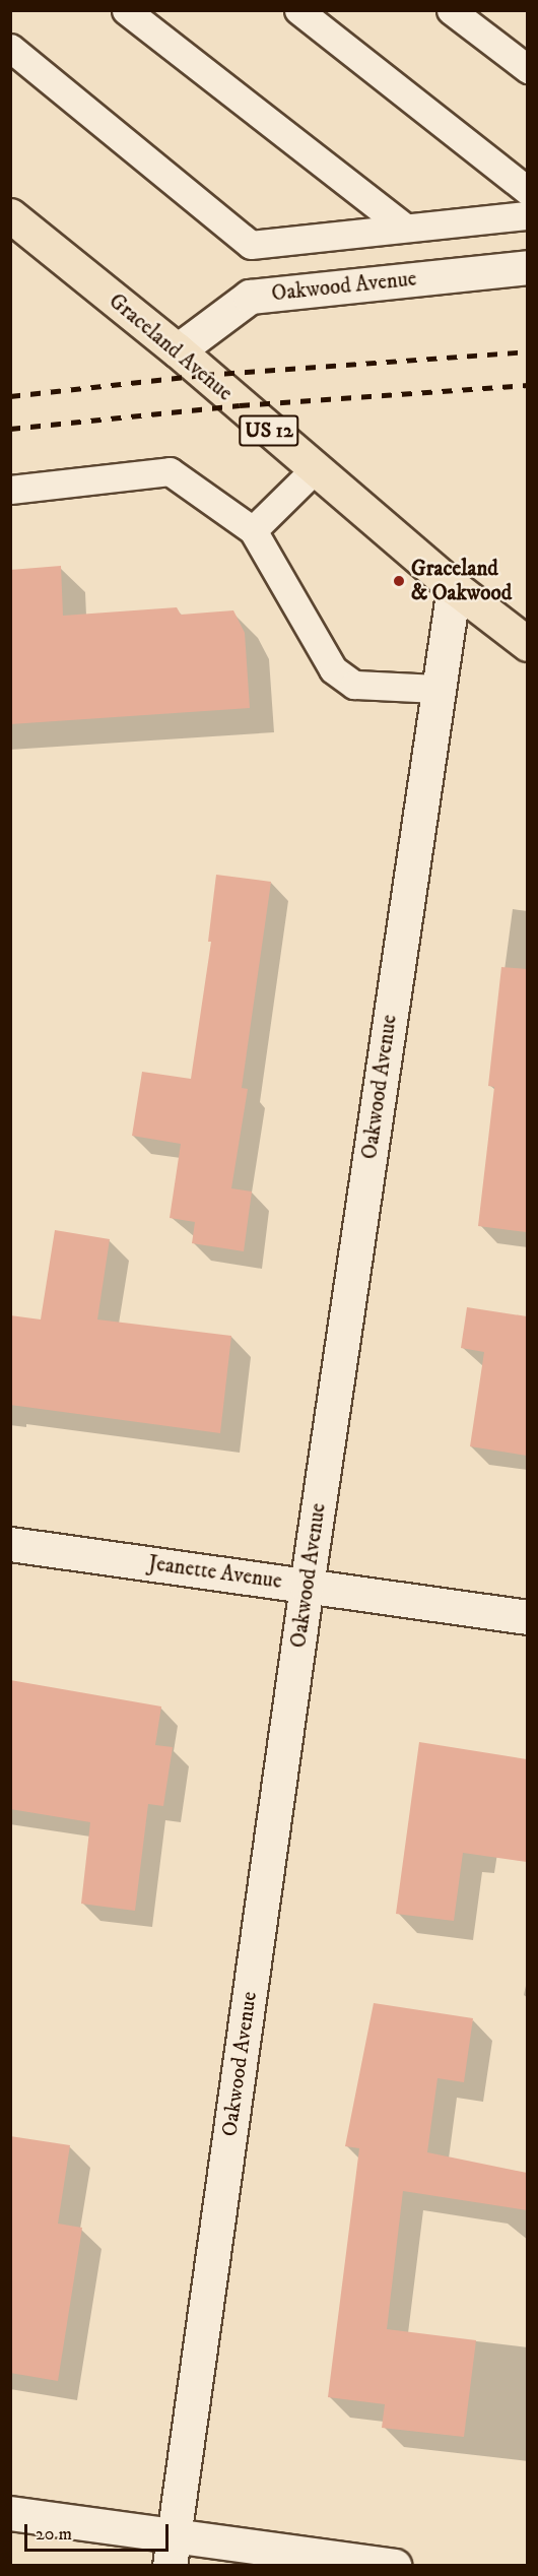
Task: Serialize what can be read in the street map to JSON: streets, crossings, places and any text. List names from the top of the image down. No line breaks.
{"streets":{"main road":["Graceland Avenue","US 12"],"street":["Oakwood Avenue","Jeanette Avenue"]},"crossings":[["Oakwood Avenue","Graceland Avenue"],["Oakwood Avenue","Jeanette Avenue"]],"places":["Graceland & Oakwood"],"scale_bar":"20 m"}
